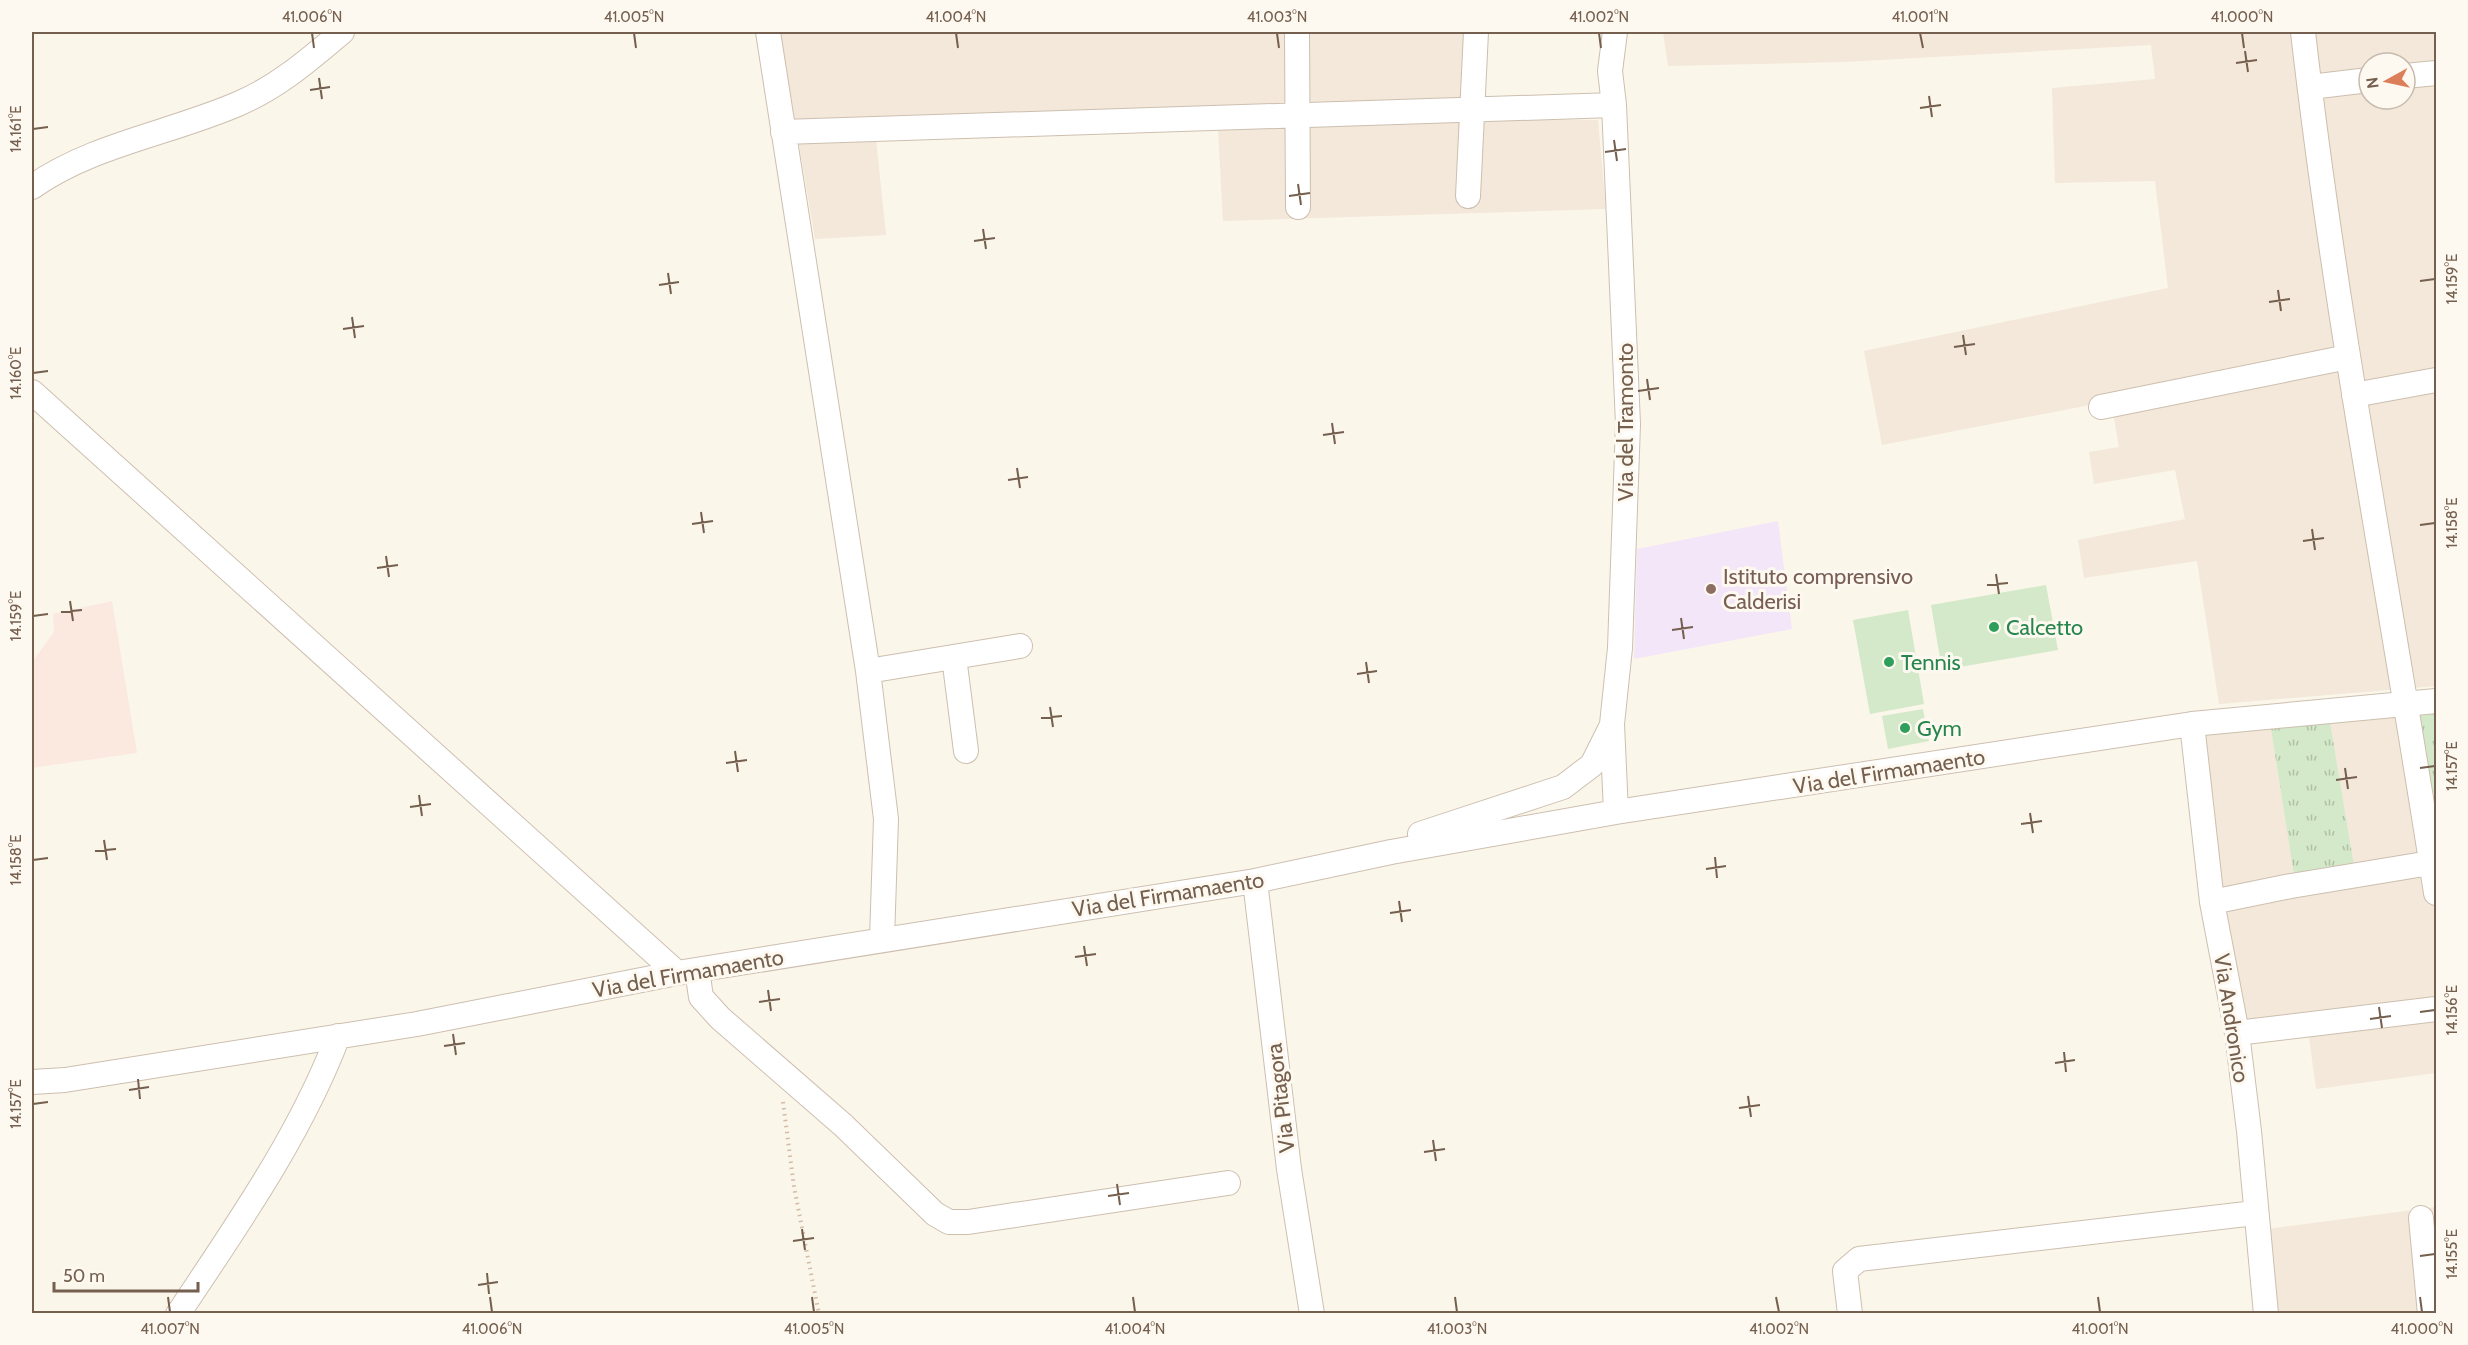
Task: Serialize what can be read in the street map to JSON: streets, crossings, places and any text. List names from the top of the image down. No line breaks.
{"streets":{"street":["Via del Tramonto","Via del Firmamaento","Via Andronico","Via Pitagora"]},"crossings":[["Via del Tramonto","Via del Firmamaento"],["Via del Firmamaento","Via Andronico"],["Via del Firmamaento","Via Pitagora"]],"places":["Istituto comprensivo Calderisi","Calcetto","Tennis","Gym"],"scale_bar":"50 m","north":"left","coordinates":["41.006°N","41.005°N","41.004°N","41.003°N","41.002°N","41.001°N","41.000°N","14.161°E","14.159°E","14.160°E","14.158°E","14.157°E","14.156°E","14.155°E","41.007°N"]}
